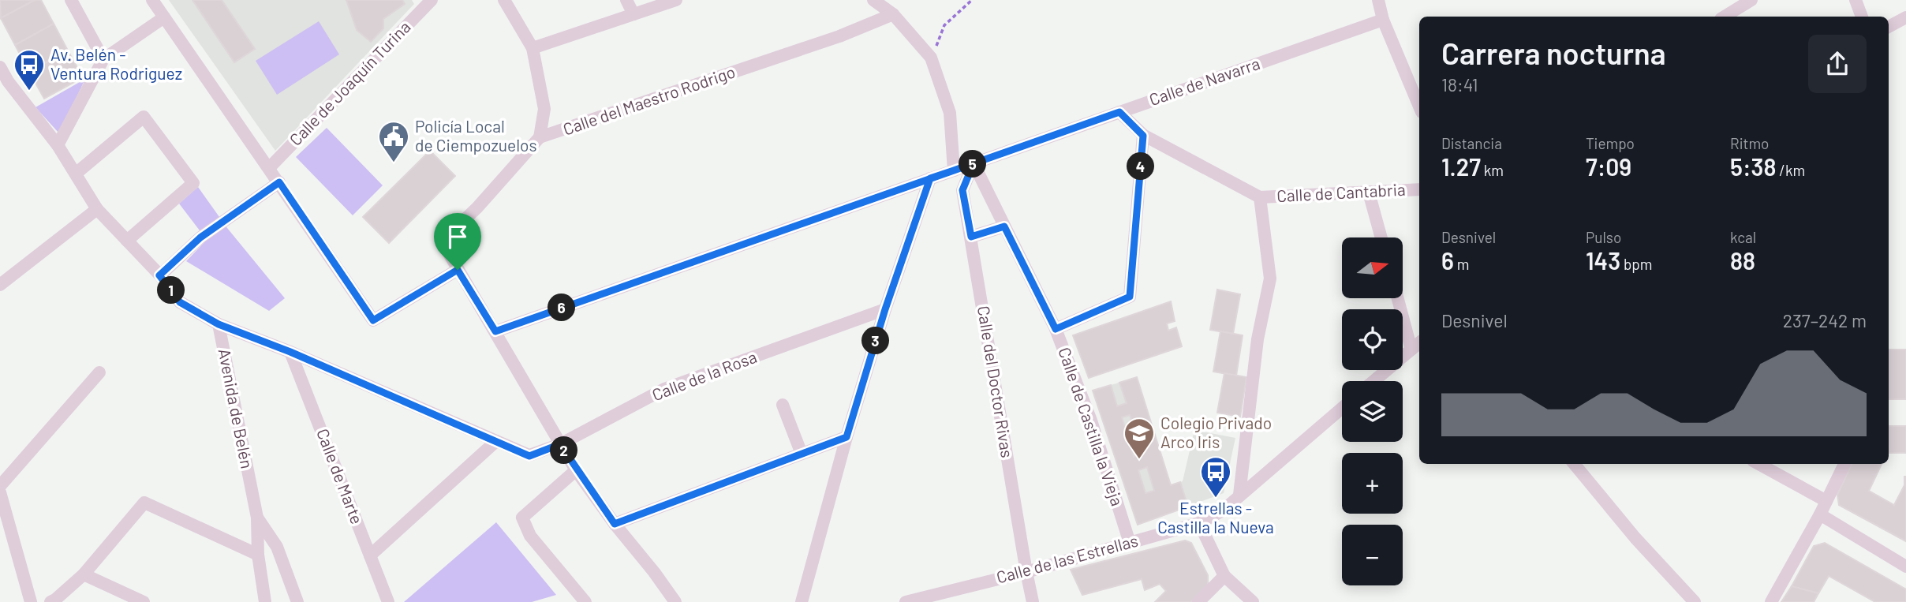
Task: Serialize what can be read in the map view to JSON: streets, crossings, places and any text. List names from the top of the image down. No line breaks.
{"streets":{"street":["Calle de Navarra","Calle de Joaquín Turina","Calle del Maestro Rodrigo","Calle de Cantabria","Calle de la Rosa","Calle del Doctor Rivas","Avenida de Belén","Calle de Castilla la Vieja","Calle de Marte","Calle de las Estrellas"]},"crossings":[["Calle de Navarra","Calle de Cantabria"],["Calle de Navarra","Calle del Doctor Rivas"],["Calle de Navarra","Calle de Castilla la Vieja"],["Calle del Doctor Rivas","Calle de Castilla la Vieja"],["Calle del Doctor Rivas","Calle de las Estrellas"],["Calle de Castilla la Vieja","Calle de las Estrellas"]],"places":{"bus stop":["Av. Belén - Ventura Rodriguez","Estrellas - Castilla la Nueva"],"public building":["Policía Local de Ciempozuelos"],"school or university":["Colegio Privado Arco Iris"]},"north":"right","page":{"heading":["Carrera nocturna","18:41"],"stats":[["Distancia","1.27 km"],["Tiempo","7:09"],["Ritmo","5:38 /km"],["Desnivel","6 m"],["Pulso","143 bpm"],["kcal","88"]],"pins":["5","4","1","6","3","2"],"map_buttons":["+","−"],"chart":["Desnivel","237–242 m"]}}
